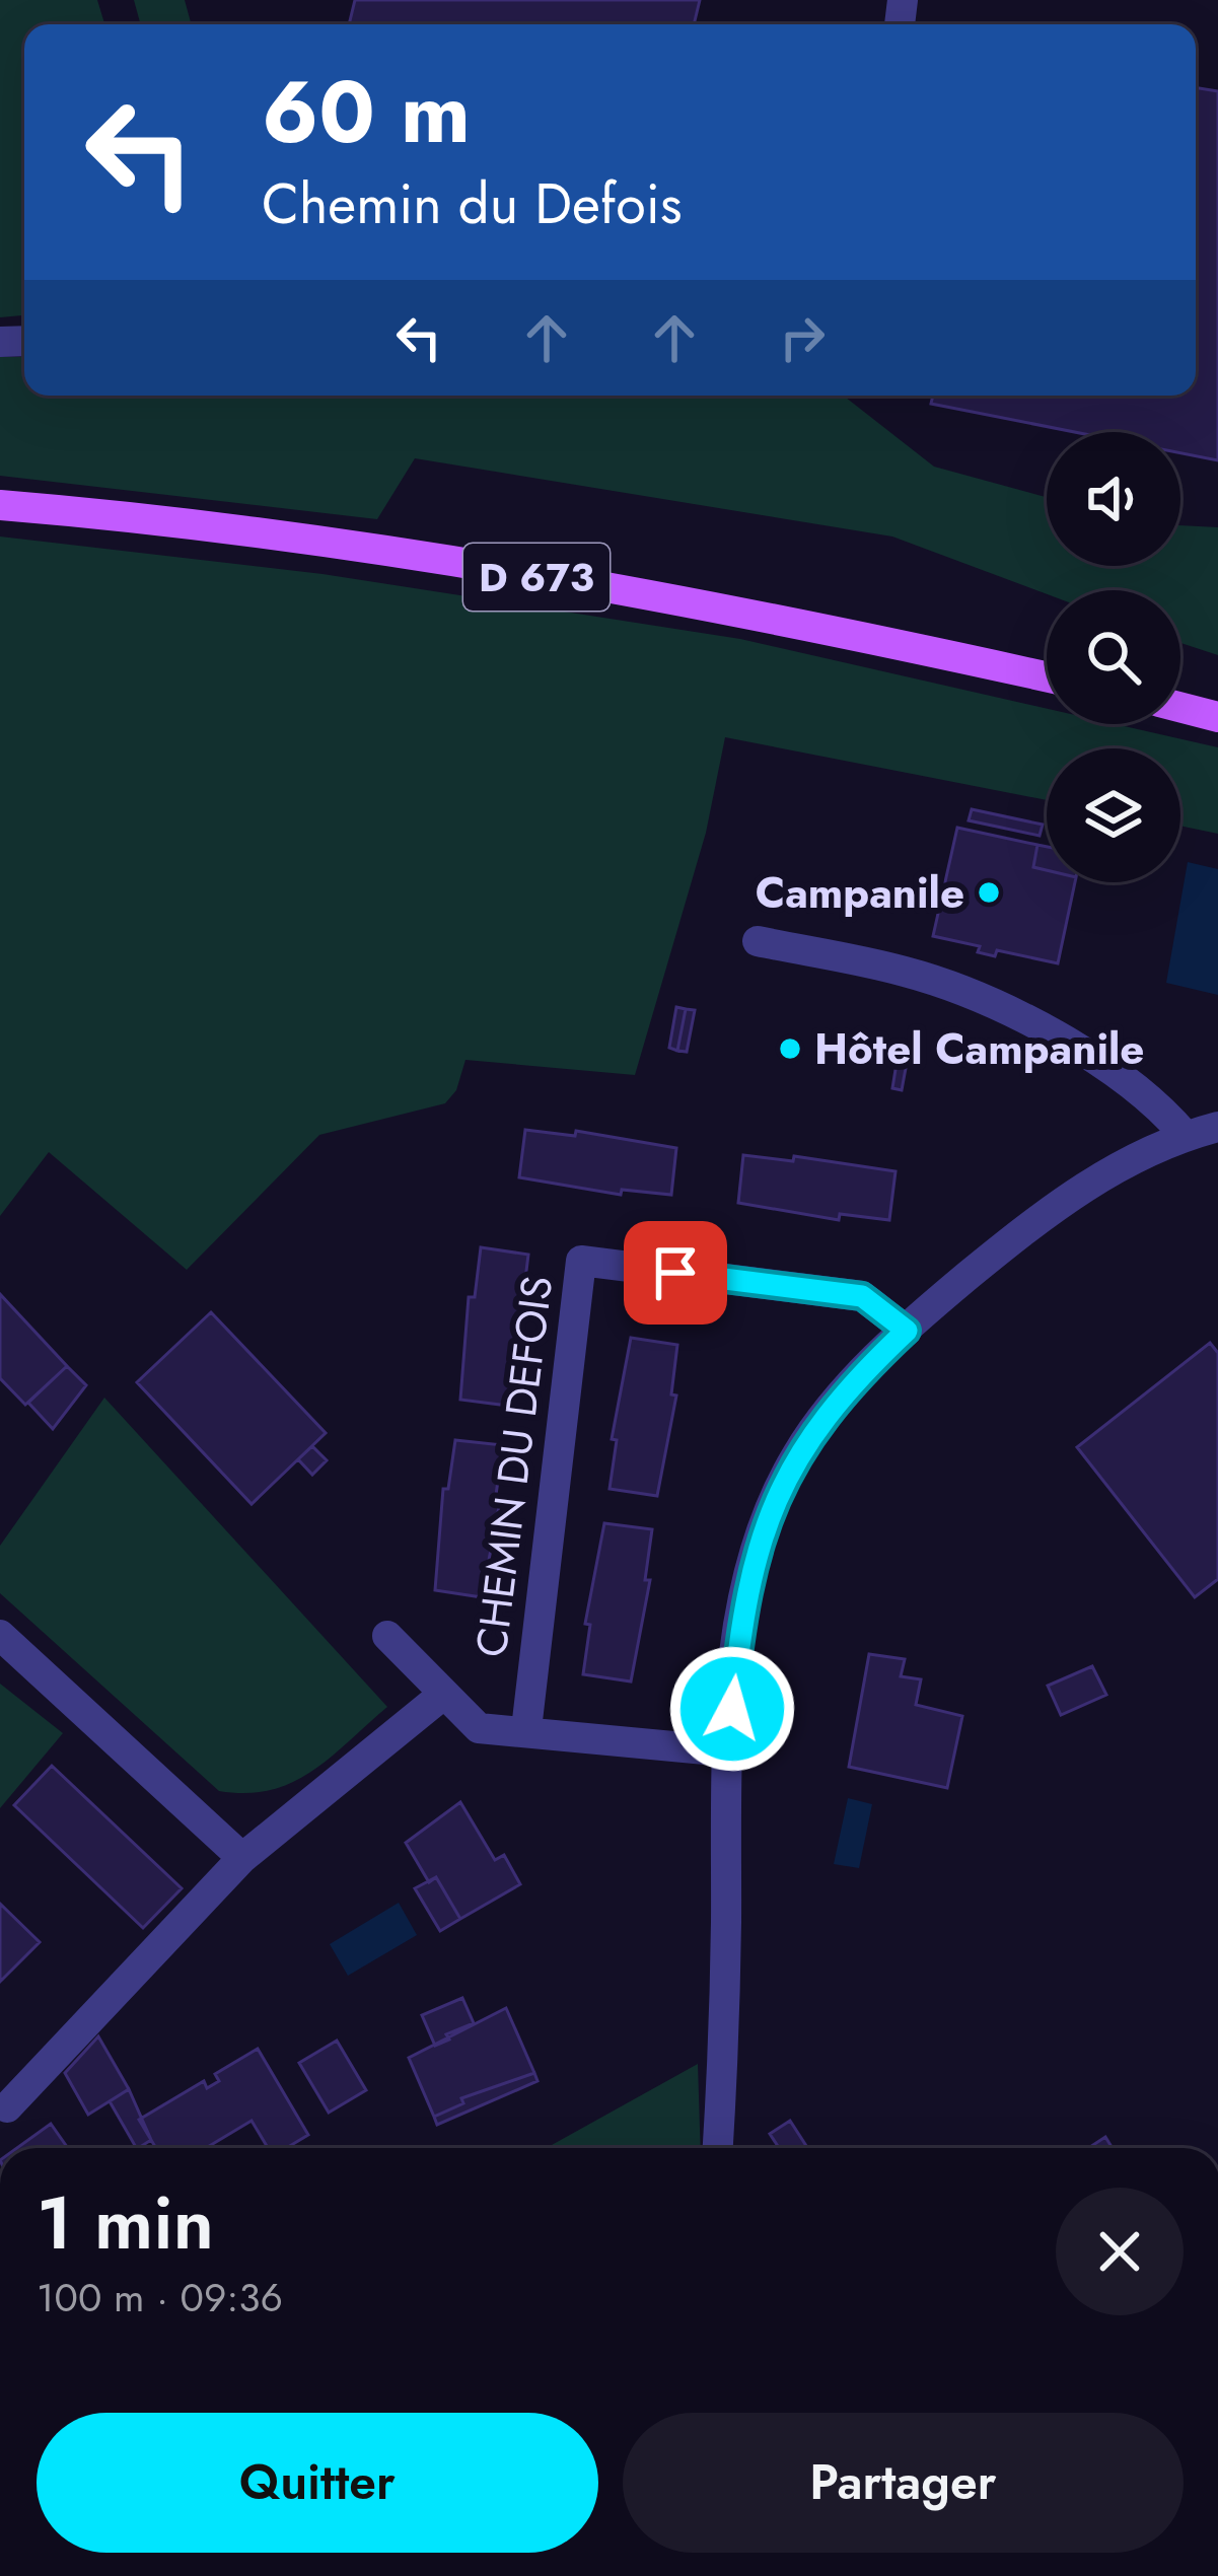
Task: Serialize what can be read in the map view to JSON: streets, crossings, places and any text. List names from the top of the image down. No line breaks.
{"streets":{"main road":["D 673"],"street":["CHEMIN DU DEFOIS"]},"places":["Campanile","Hôtel Campanile"],"page":{"turn":["60 m","Chemin du Defois"],"heading":["1 min","100 m · 09:36"],"buttons":["Quitter","Partager"]}}
